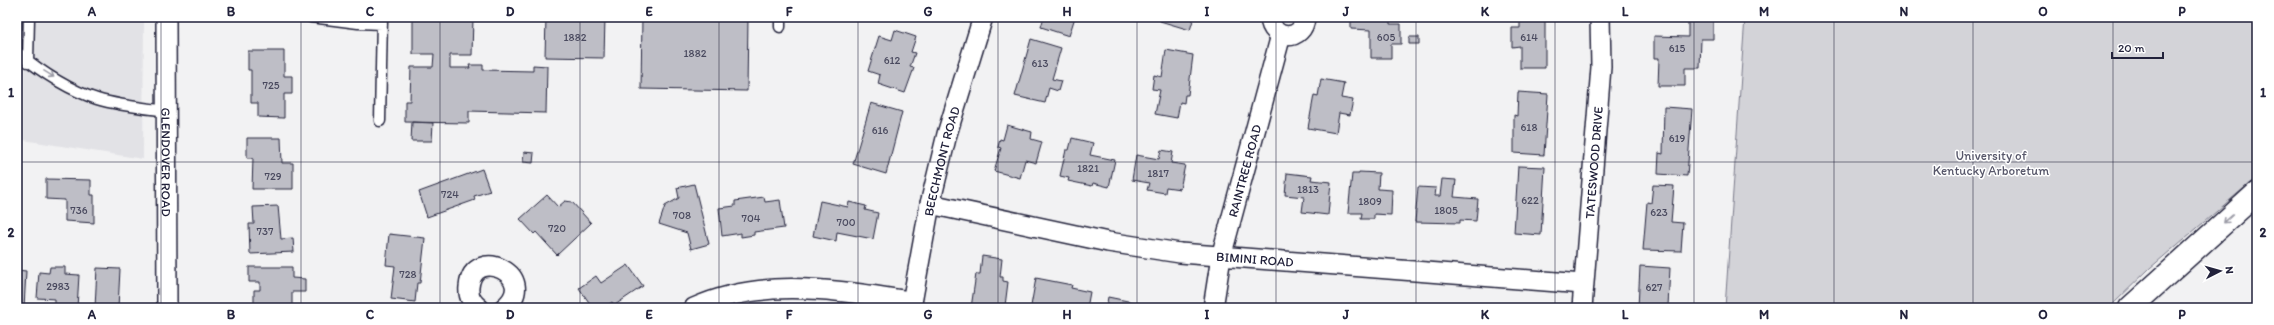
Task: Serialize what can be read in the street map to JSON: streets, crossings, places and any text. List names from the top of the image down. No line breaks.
{"streets":{"street":["BEECHMONT ROAD","GLENDOVER ROAD","TATESWOOD DRIVE","RAINTREE ROAD","BIMINI ROAD"]},"crossings":[["BEECHMONT ROAD","BIMINI ROAD"],["TATESWOOD DRIVE","BIMINI ROAD"],["RAINTREE ROAD","BIMINI ROAD"]],"parks":["University of Kentucky Arboretum"],"house_numbers":["1882","605","614","615","1882","612","613","725","618","616","619","1821","1817","729","1813","724","622","1809","736","1805","623","708","704","700","720","737","728","2983","627"],"scale_bar":"20 m","north":"right","grid":{"columns":["A","B","C","D","E","F","G","H","I","J","K","L","M","N","O","P"],"rows":["1","2"]}}
